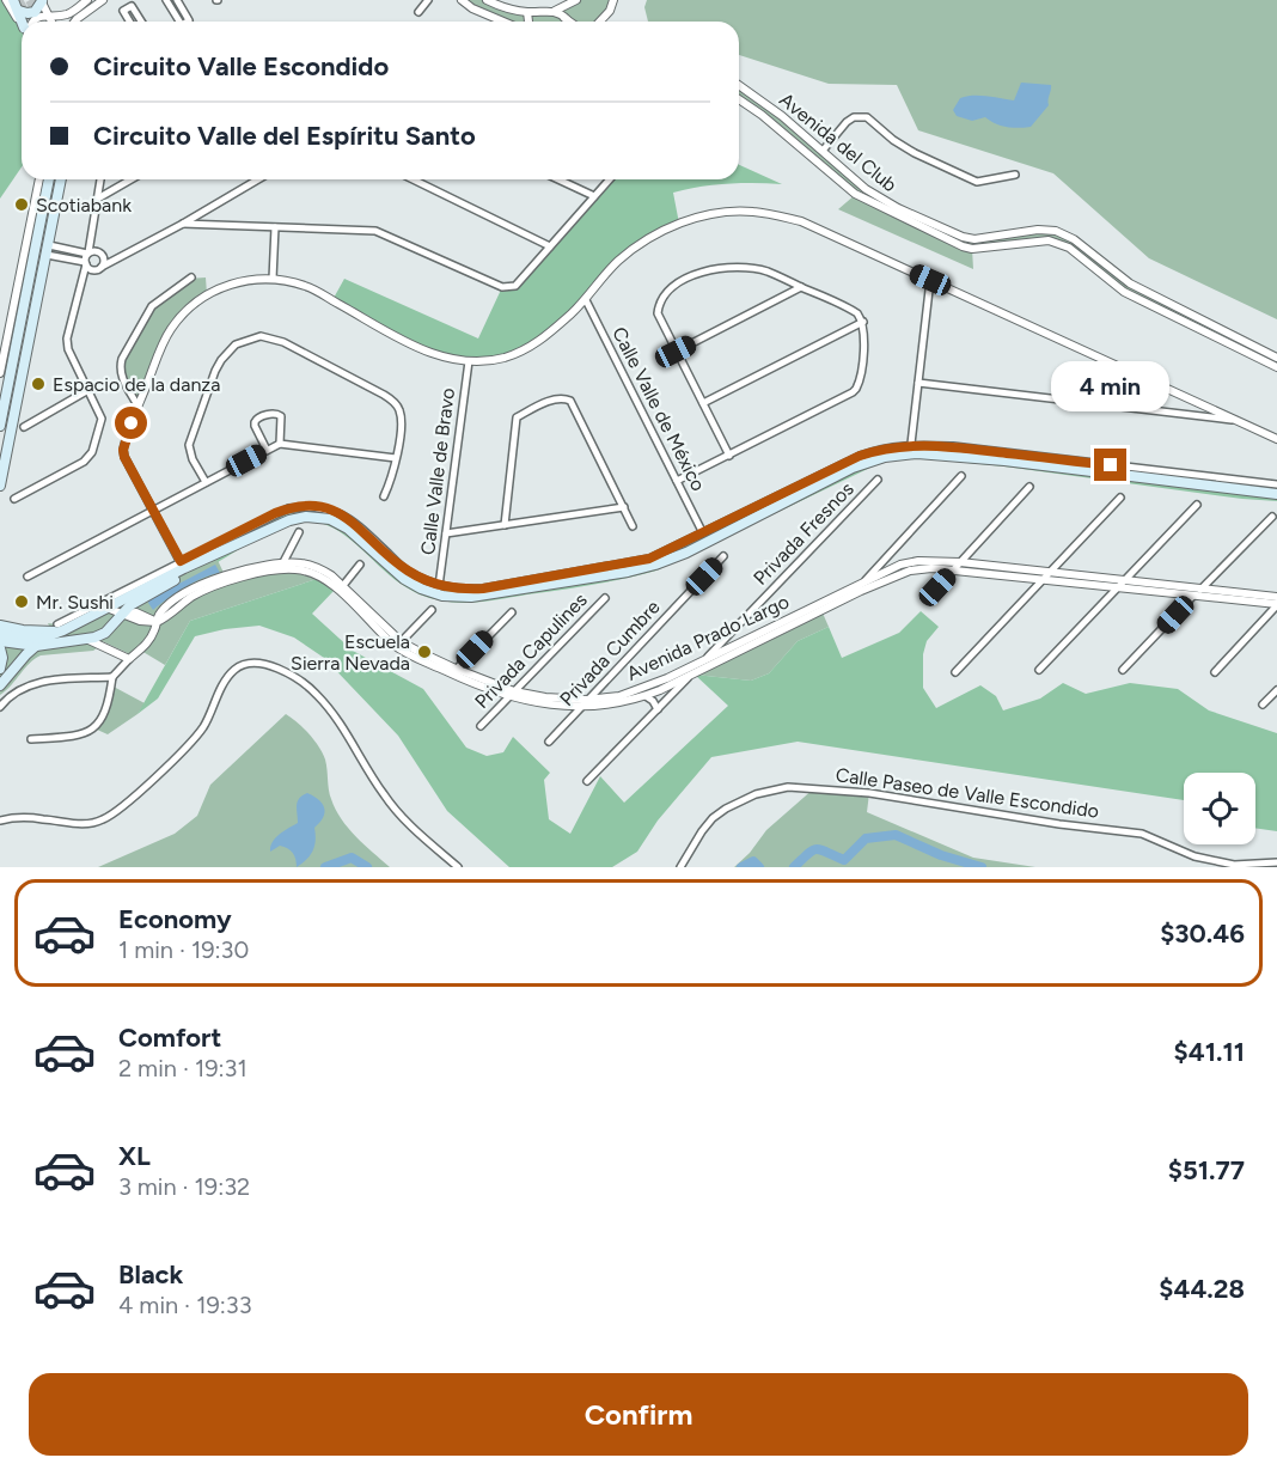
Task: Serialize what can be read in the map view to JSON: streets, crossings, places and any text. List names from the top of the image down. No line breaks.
{"streets":{"street":["Avenida del Club","Calle Valle de México","Calle Valle de Bravo","Privada Fresnos","Avenida Prado Largo","Privada Capulines","Privada Cumbre","Calle Paseo de Valle Escondido"]},"crossings":[["Privada Fresnos","Avenida Prado Largo"],["Avenida Prado Largo","Privada Capulines"],["Avenida Prado Largo","Privada Cumbre"]],"places":["Scotiabank","Espacio de la danza","Mr. Sushi","Escuela Sierra Nevada"],"page":{"banner":["Circuito Valle Escondido","Circuito Valle del Espíritu Santo"],"bubble":"4 min","list":[{"name":"Economy","note":"1 min · 19:30","value":"$30.46"},{"name":"Comfort","note":"2 min · 19:31","value":"$41.11"},{"name":"XL","note":"3 min · 19:32","value":"$51.77"},{"name":"Black","note":"4 min · 19:33","value":"$44.28"}],"buttons":"Confirm"}}
